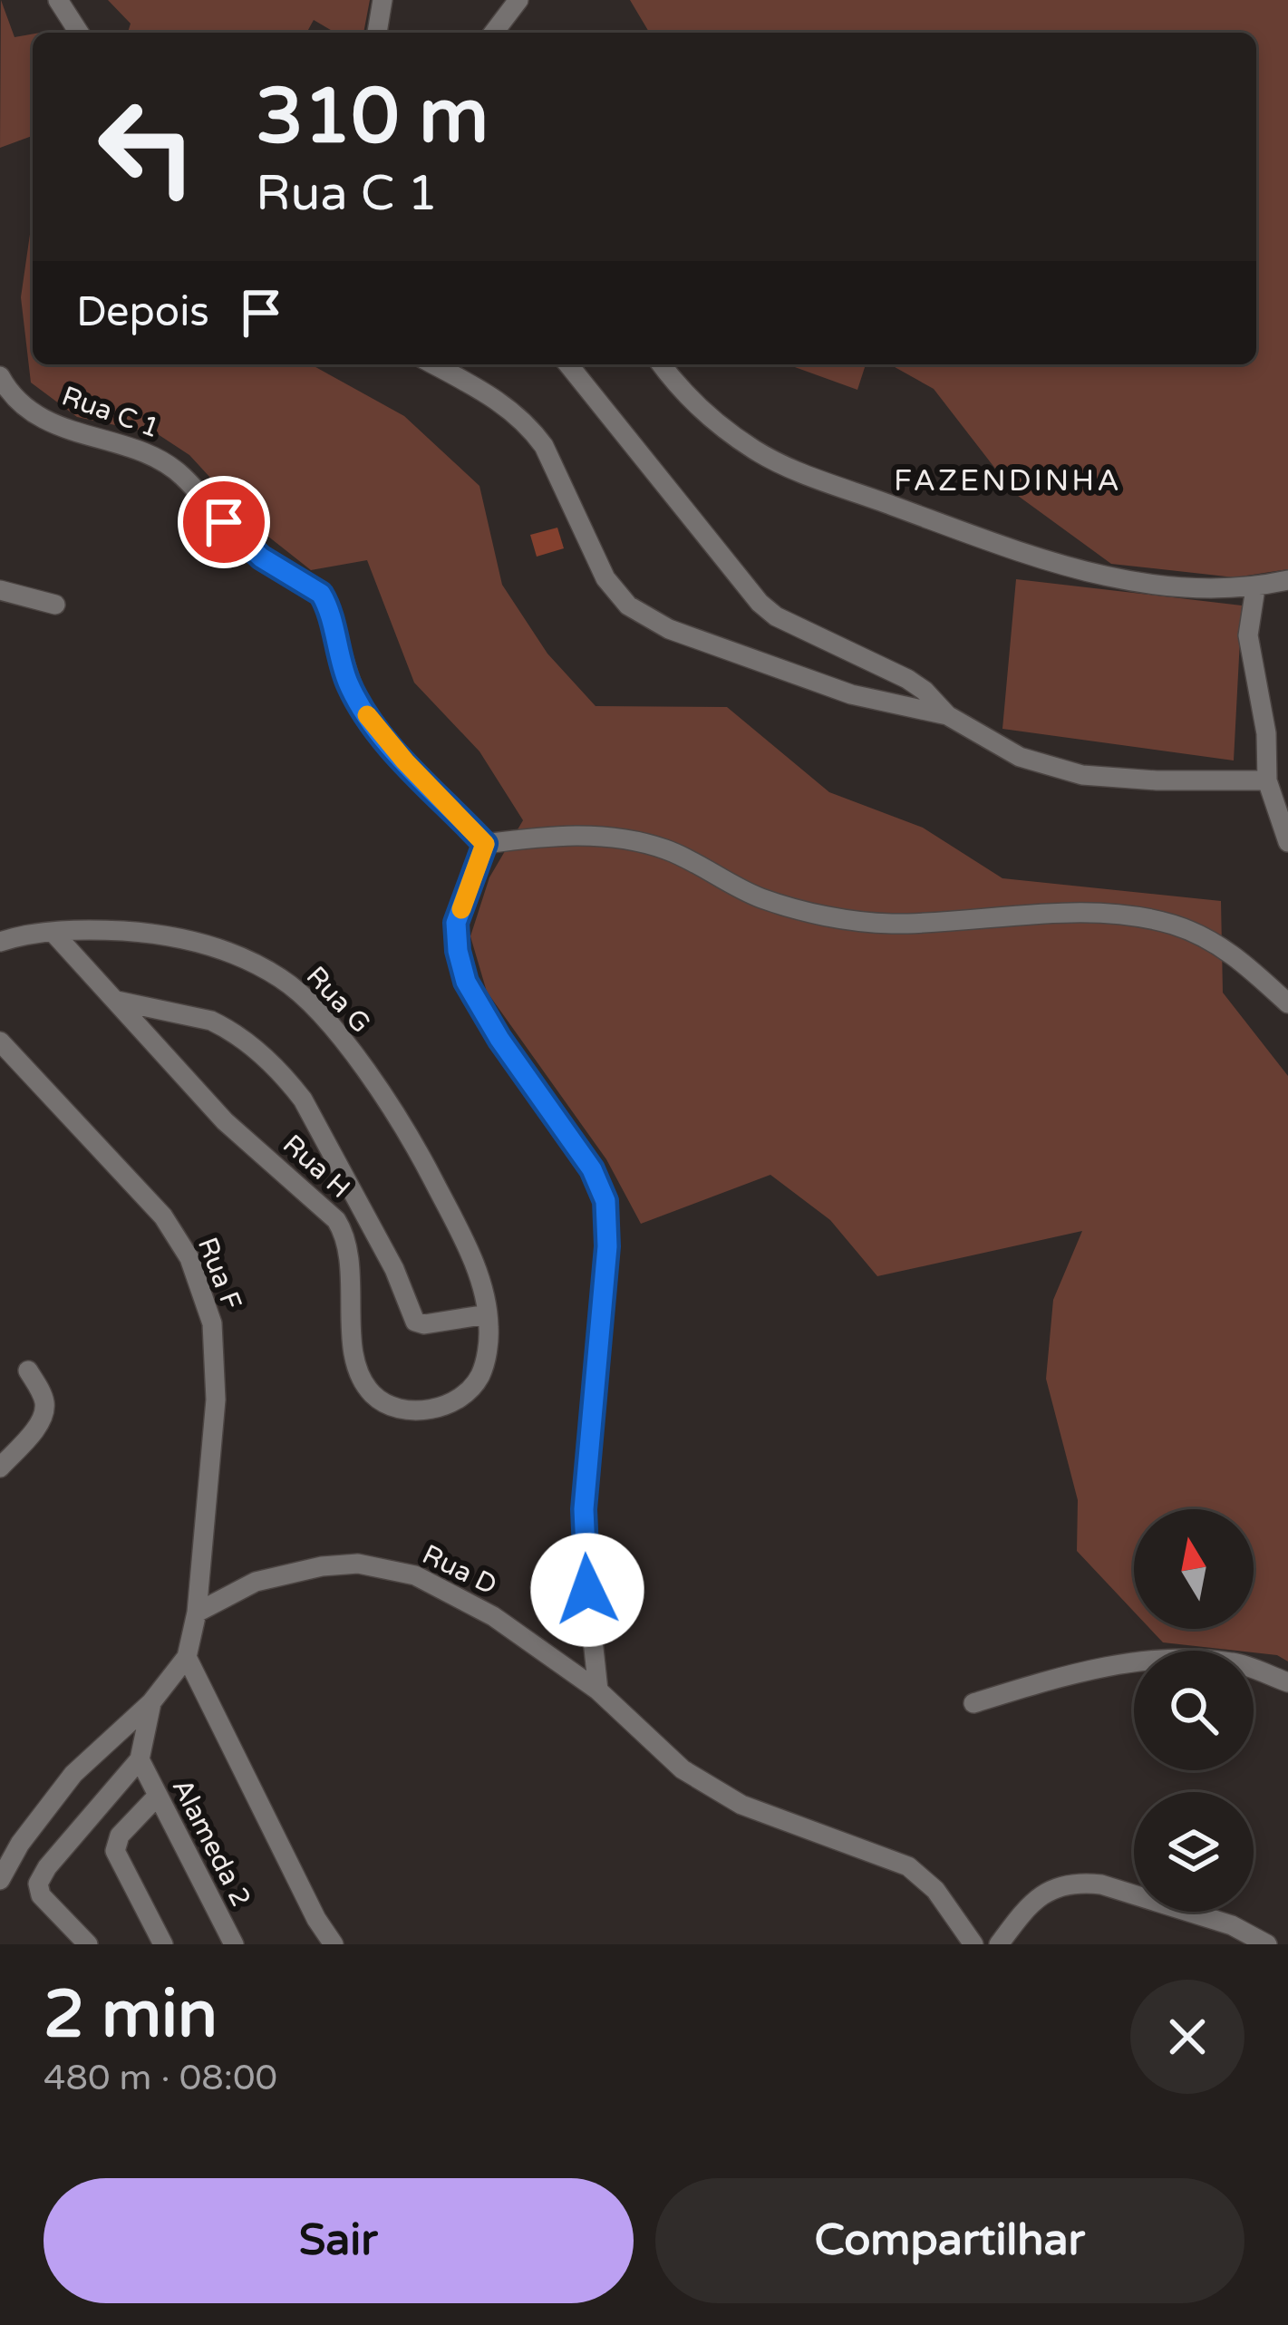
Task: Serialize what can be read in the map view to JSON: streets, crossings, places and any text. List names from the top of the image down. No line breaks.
{"streets":{"street":["Rua C 1","Rua G","Rua H","Rua F","Rua D","Alameda 2"]},"crossings":[["Rua G","Rua H"],["Rua F","Rua D"]],"districts":["FAZENDINHA"],"north":"top","page":{"turn":["310 m","Rua C 1"],"then":"Depois","heading":["2 min","480 m · 08:00"],"buttons":["Sair","Compartilhar"]}}
